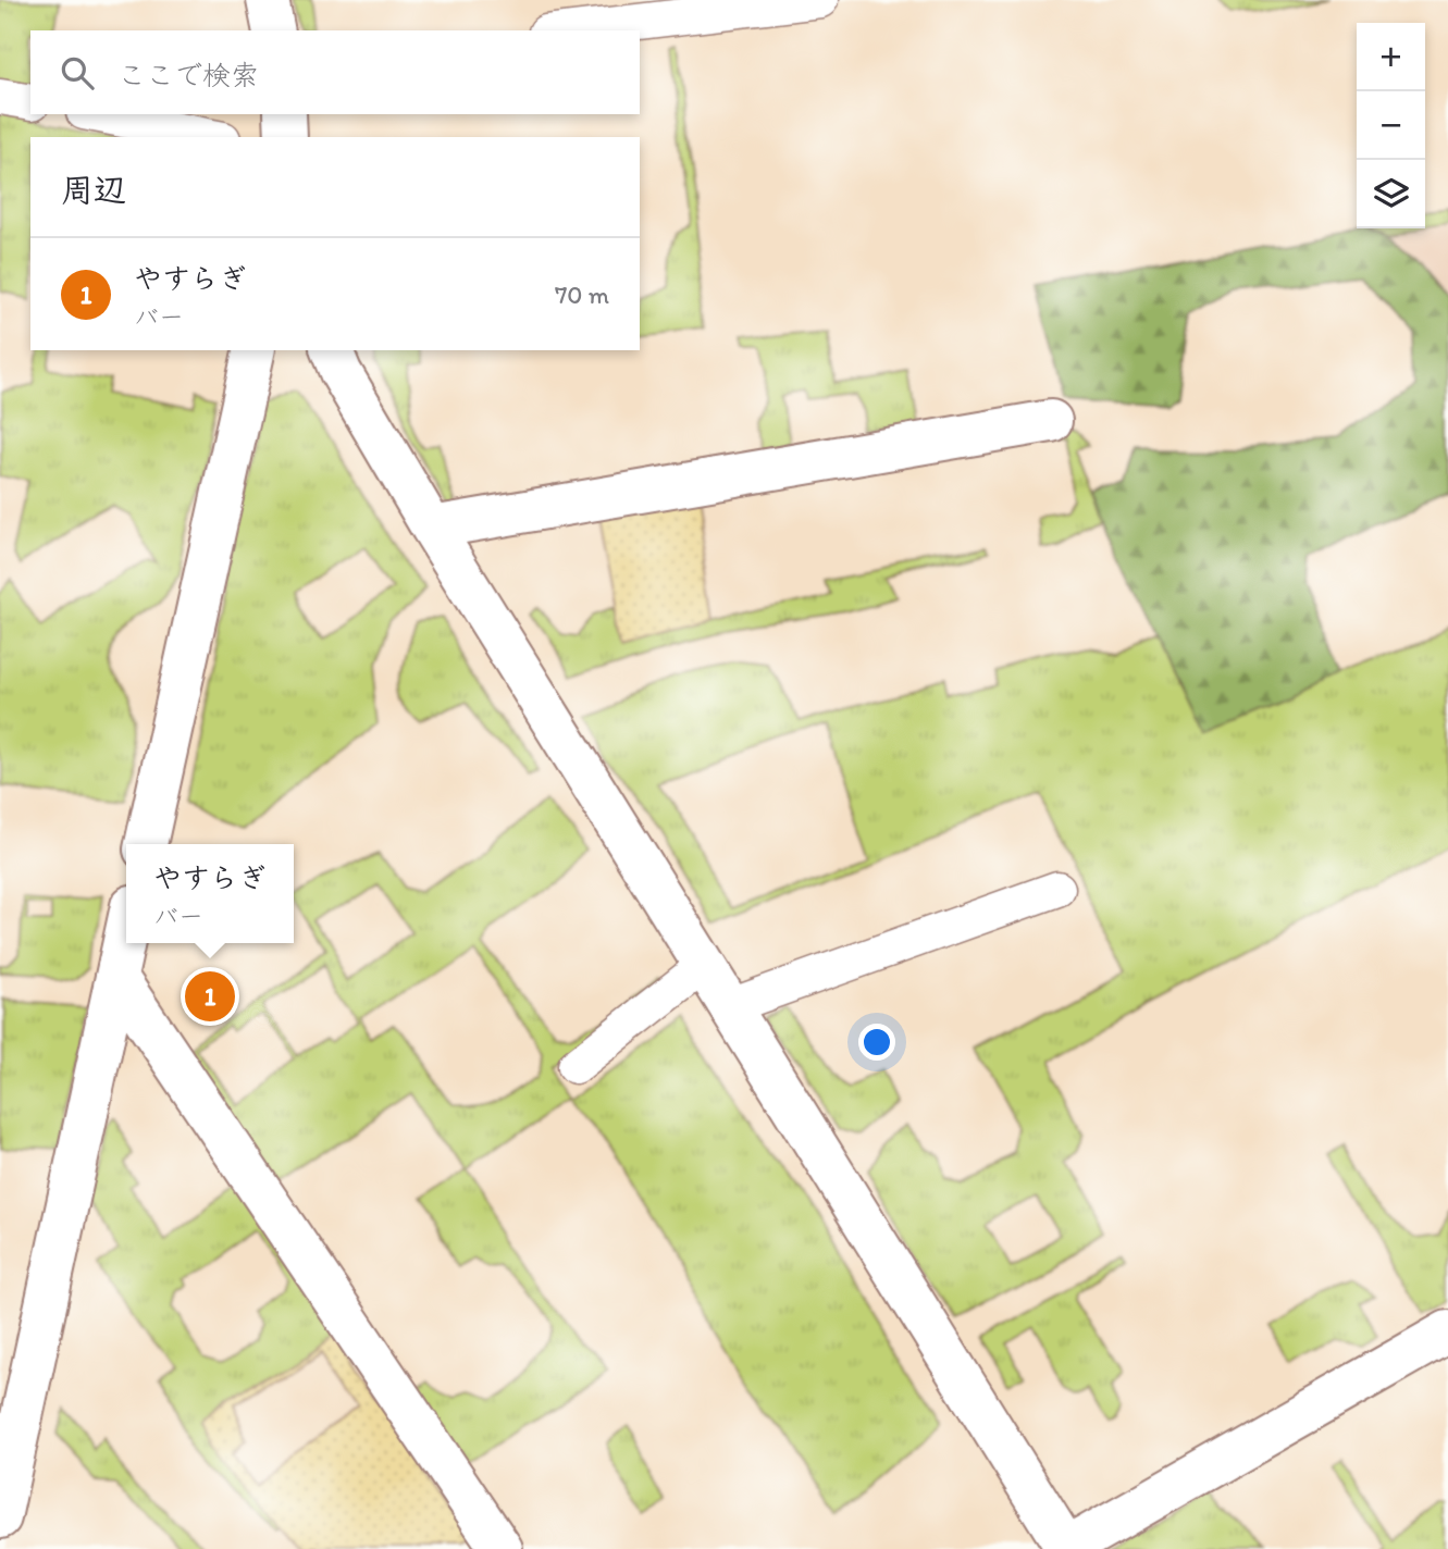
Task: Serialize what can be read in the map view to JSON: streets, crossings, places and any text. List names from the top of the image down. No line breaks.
{"page":{"map_buttons":["+","−"],"search":"ここで検索","heading":"周辺","list":[{"mark":"1","name":"やすらぎ","note":"バー","value":"70 m"}],"popup":["やすらぎ","バー"],"pins":"1"}}
